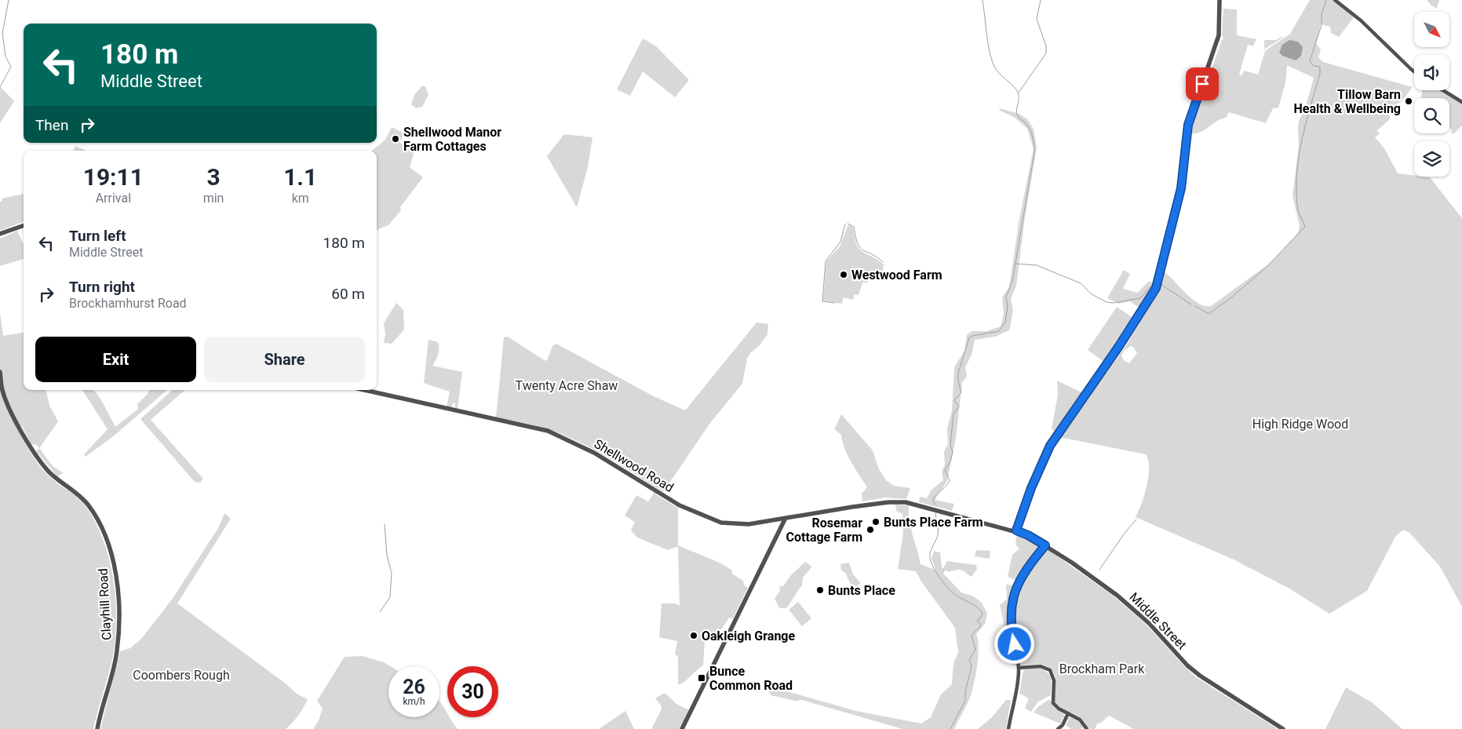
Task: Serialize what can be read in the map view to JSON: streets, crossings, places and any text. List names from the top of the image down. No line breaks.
{"streets":{"street":["Shellwood Road","Clayhill Road","Middle Street"]},"crossings":[["Shellwood Road","Middle Street"]],"parks":["Twenty Acre Shaw","High Ridge Wood","Brockham Park","Coombers Rough"],"places":{"other":["Tillow Barn Health & Wellbeing","Shellwood Manor Farm Cottages","Westwood Farm","Bunts Place Farm","Rosemar Cottage Farm","Bunts Place","Oakleigh Grange"],"transit":["Bunce Common Road"]},"north":"bottom right","page":{"turn":["180 m","Middle Street"],"then":"Then","eta":["19:11","Arrival","3","min","1.1","km"],"list":[{"name":"Turn left","note":"Middle Street","value":"180 m"},{"name":"Turn right","note":"Brockhamhurst Road","value":"60 m"}],"buttons":["Exit","Share"],"speed":"26 km/h","limit":"30"}}
